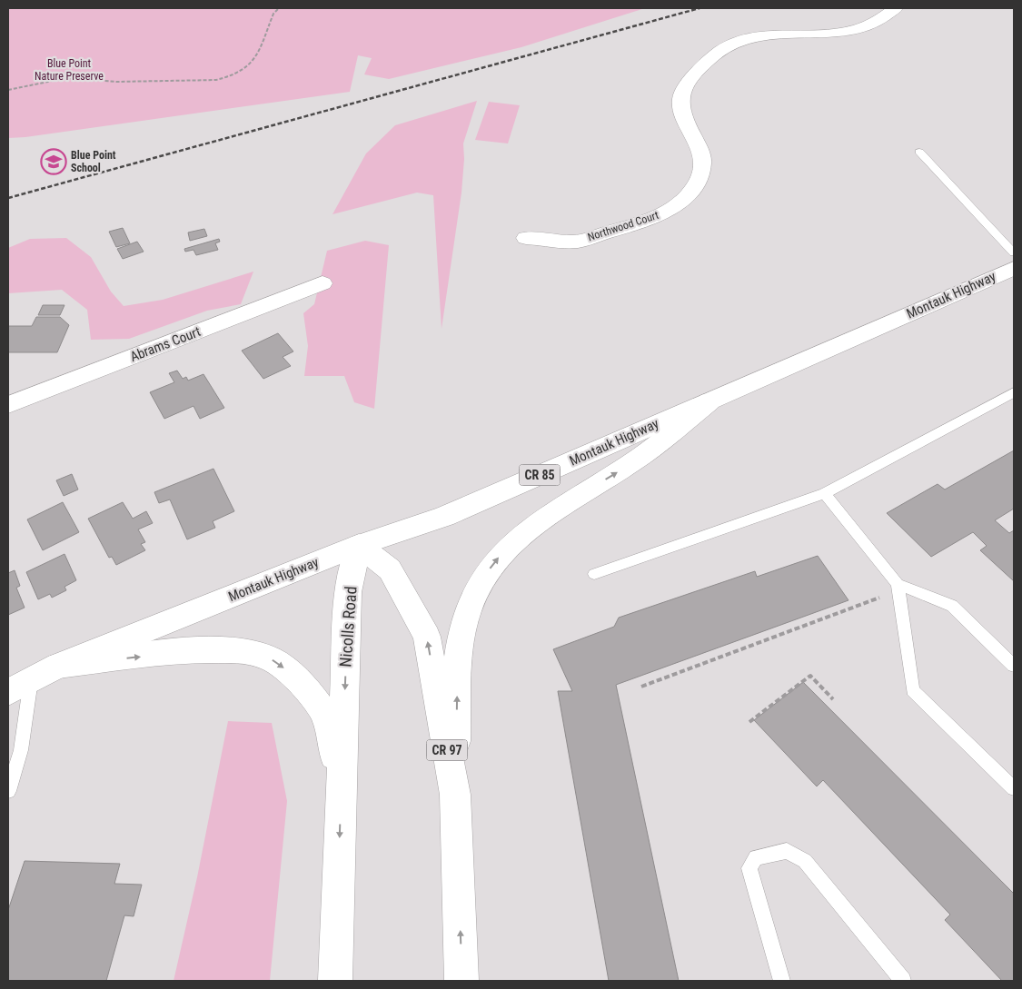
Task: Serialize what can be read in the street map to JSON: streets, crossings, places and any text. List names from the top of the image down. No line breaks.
{"streets":{"main road":["Northwood Court","Montauk Highway","Abrams Court","CR 85","Nicolls Road","CR 97"]},"crossings":[["Montauk Highway","CR 85"],["Montauk Highway","Nicolls Road"],["Montauk Highway","CR 97"],["Nicolls Road","CR 97"]],"parks":["Blue Point Nature Preserve"],"places":{"school or university":["Blue Point School"]}}
